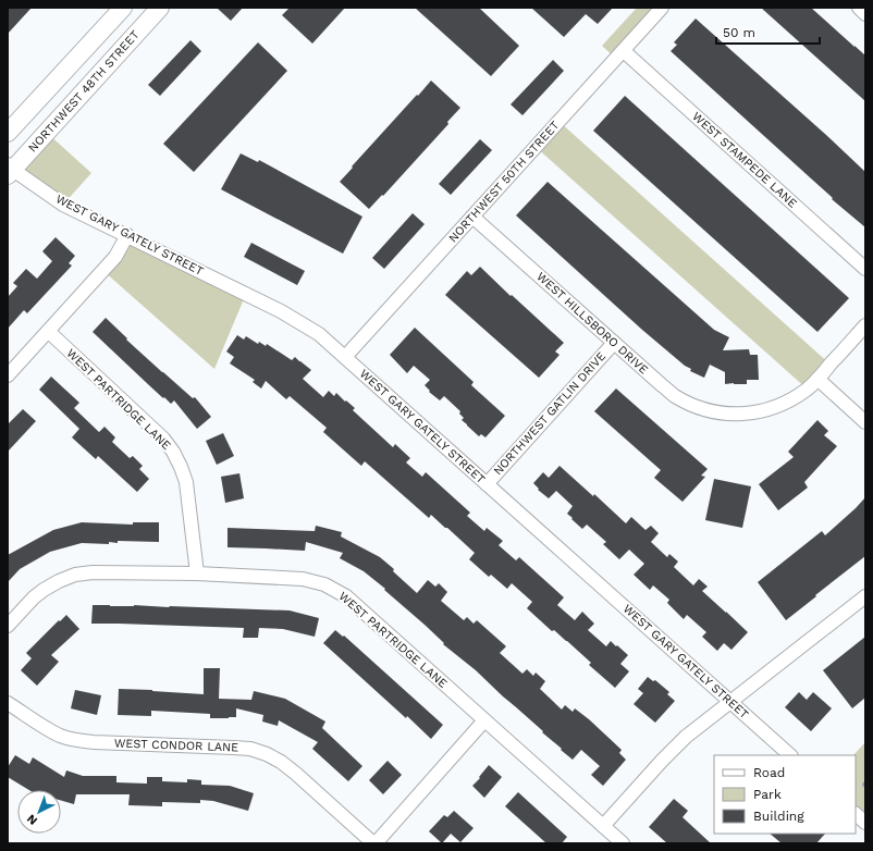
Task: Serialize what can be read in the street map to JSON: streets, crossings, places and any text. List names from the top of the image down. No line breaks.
{"streets":{"main road":["NORTHWEST 48TH STREET"],"street":["WEST STAMPEDE LANE","NORTHWEST 50TH STREET","WEST GARY GATELY STREET","WEST HILLSBORO DRIVE","WEST PARTRIDGE LANE","NORTHWEST GATLIN DRIVE","WEST CONDOR LANE"]},"crossings":[["NORTHWEST 48TH STREET","WEST GARY GATELY STREET"],["WEST STAMPEDE LANE","NORTHWEST 50TH STREET"],["NORTHWEST 50TH STREET","WEST GARY GATELY STREET"],["NORTHWEST 50TH STREET","WEST HILLSBORO DRIVE"],["WEST GARY GATELY STREET","NORTHWEST GATLIN DRIVE"],["WEST HILLSBORO DRIVE","NORTHWEST GATLIN DRIVE"]],"legend":["Road","Park","Building"],"scale_bar":"50 m","north":"bottom left"}
